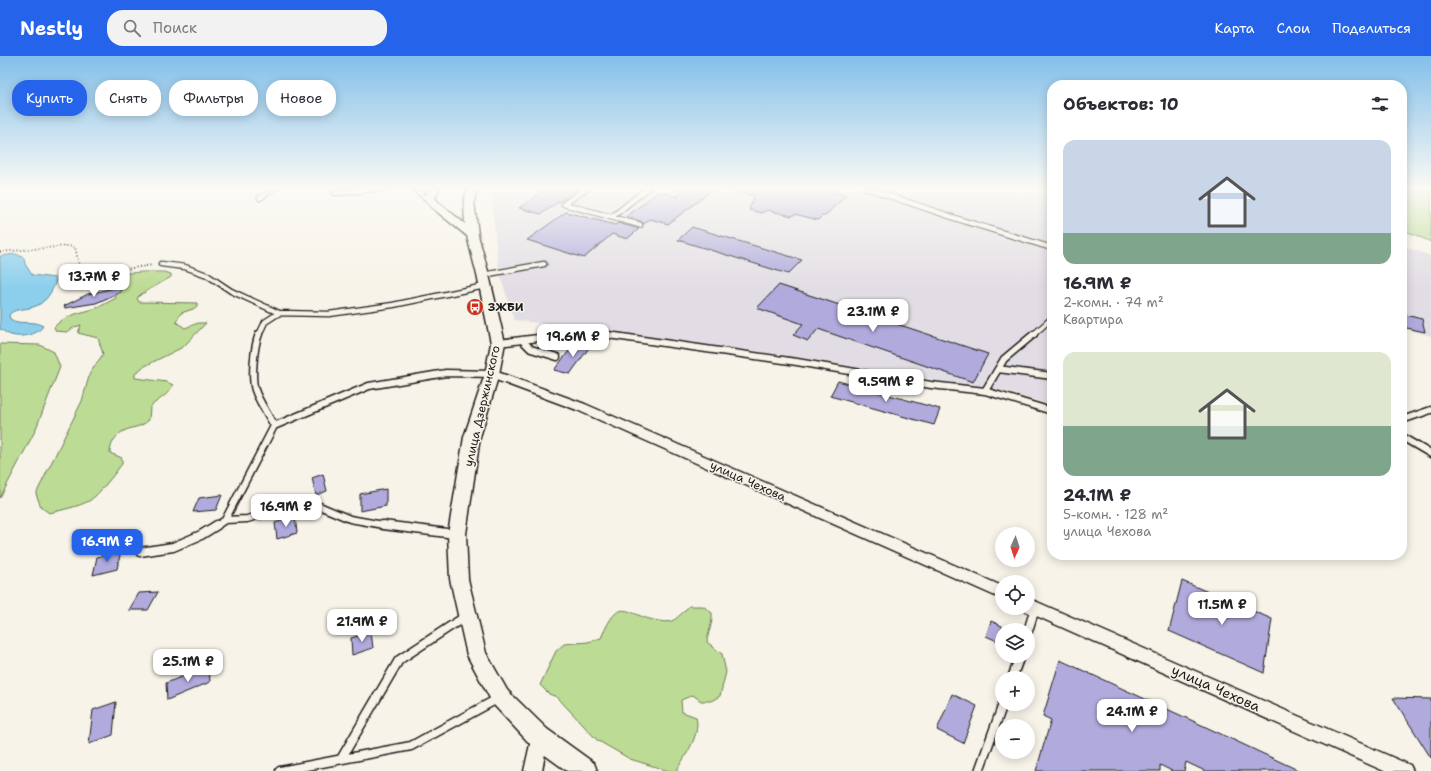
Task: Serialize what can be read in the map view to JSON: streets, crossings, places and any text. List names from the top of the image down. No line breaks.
{"streets":{"street":["улица Дзержинского","улица Чехова"]},"crossings":[["улица Дзержинского","улица Чехова"]],"places":{"bus stop":["ЗЖБИ"]},"north":"bottom","page":{"header":"Nestly","search":"Поиск","nav":["Карта","Слои","Поделиться"],"chip":["Купить","Снять","Фильтры","Новое"],"heading":"Объектов: 10","list":[{"name":"16.9M ₽","note":"2-комн. · 74 m² · Квартира"},{"name":"24.1M ₽","note":"5-комн. · 128 m² · улица Чехова"}],"price":["13.7M ₽","23.1M ₽","19.6M ₽","9.59M ₽","16.9M ₽","16.9M ₽","11.5M ₽","21.9M ₽","25.1M ₽","24.1M ₽"],"map_buttons":["+","−"]}}
